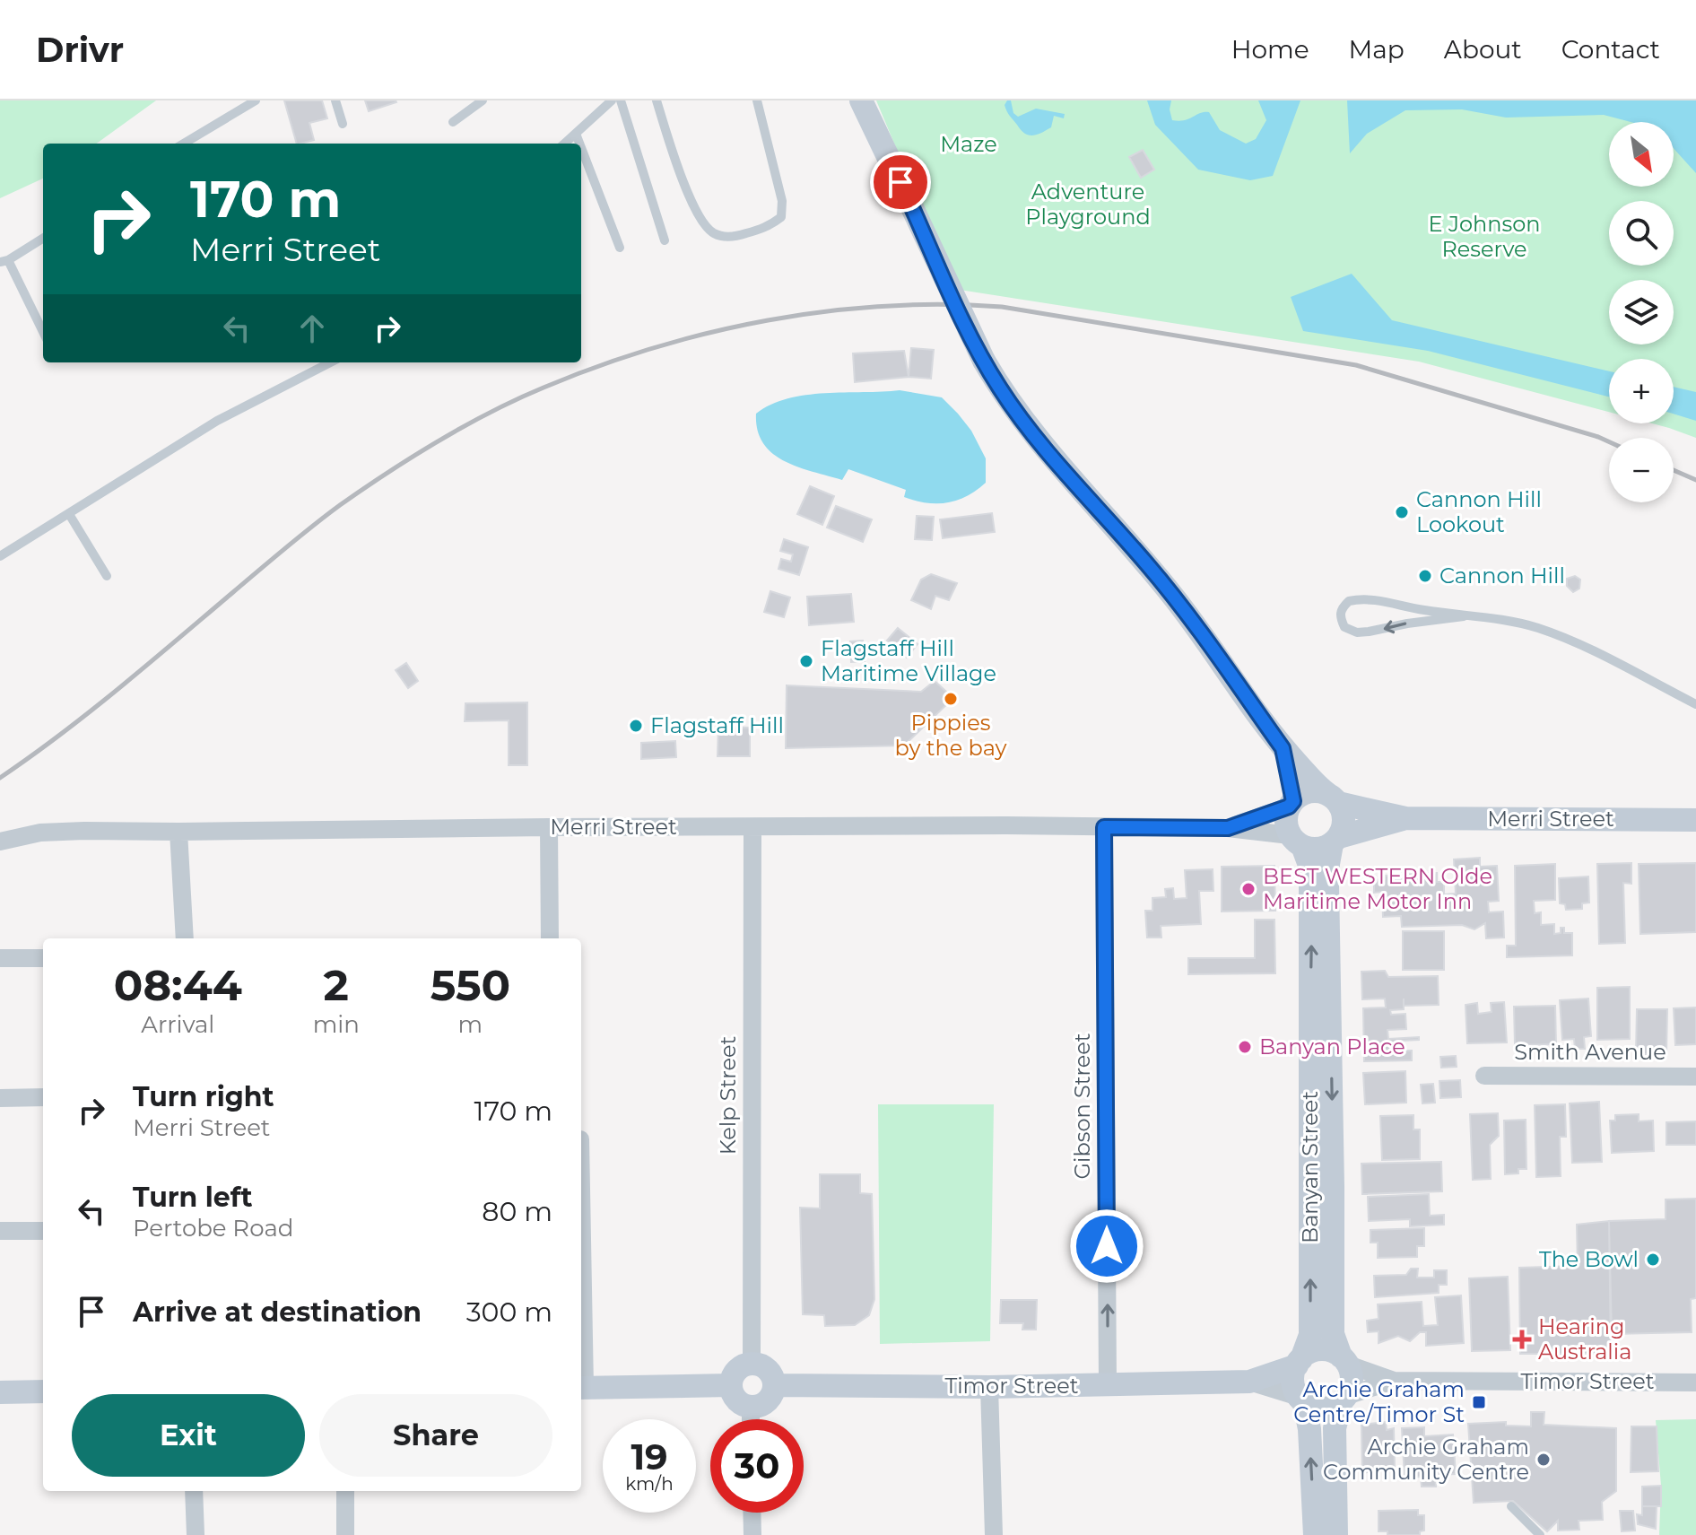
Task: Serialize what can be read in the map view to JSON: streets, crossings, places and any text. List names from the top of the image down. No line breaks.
{"streets":{"street":["Merri Street","Smith Avenue","Kelp Street","Gibson Street","Banyan Street","Timor Street"]},"crossings":[["Merri Street","Kelp Street"],["Merri Street","Gibson Street"],["Merri Street","Banyan Street"],["Kelp Street","Timor Street"],["Gibson Street","Timor Street"],["Banyan Street","Timor Street"]],"one_way":["Gibson Street"],"parks":["Maze","Adventure Playground","E Johnson Reserve"],"places":{"other":["Cannon Hill Lookout","Cannon Hill","Flagstaff Hill Maritime Village","Pippies by the bay","Flagstaff Hill","BEST WESTERN Olde Maritime Motor Inn","Banyan Place","The Bowl","Archie Graham Community Centre"],"health":["Hearing Australia"],"transit":["Archie Graham Centre/Timor St"]},"north":"bottom right","page":{"header":"Drivr","nav":["Home","Map","About","Contact"],"map_buttons":["+","−"],"turn":["170 m","Merri Street"],"eta":["08:44","Arrival","2","min","550","m"],"list":[{"name":"Turn right","note":"Merri Street","value":"170 m"},{"name":"Turn left","note":"Pertobe Road","value":"80 m"},{"name":"Arrive at destination","value":"300 m"}],"buttons":["Exit","Share"],"speed":"19 km/h","limit":"30"}}
